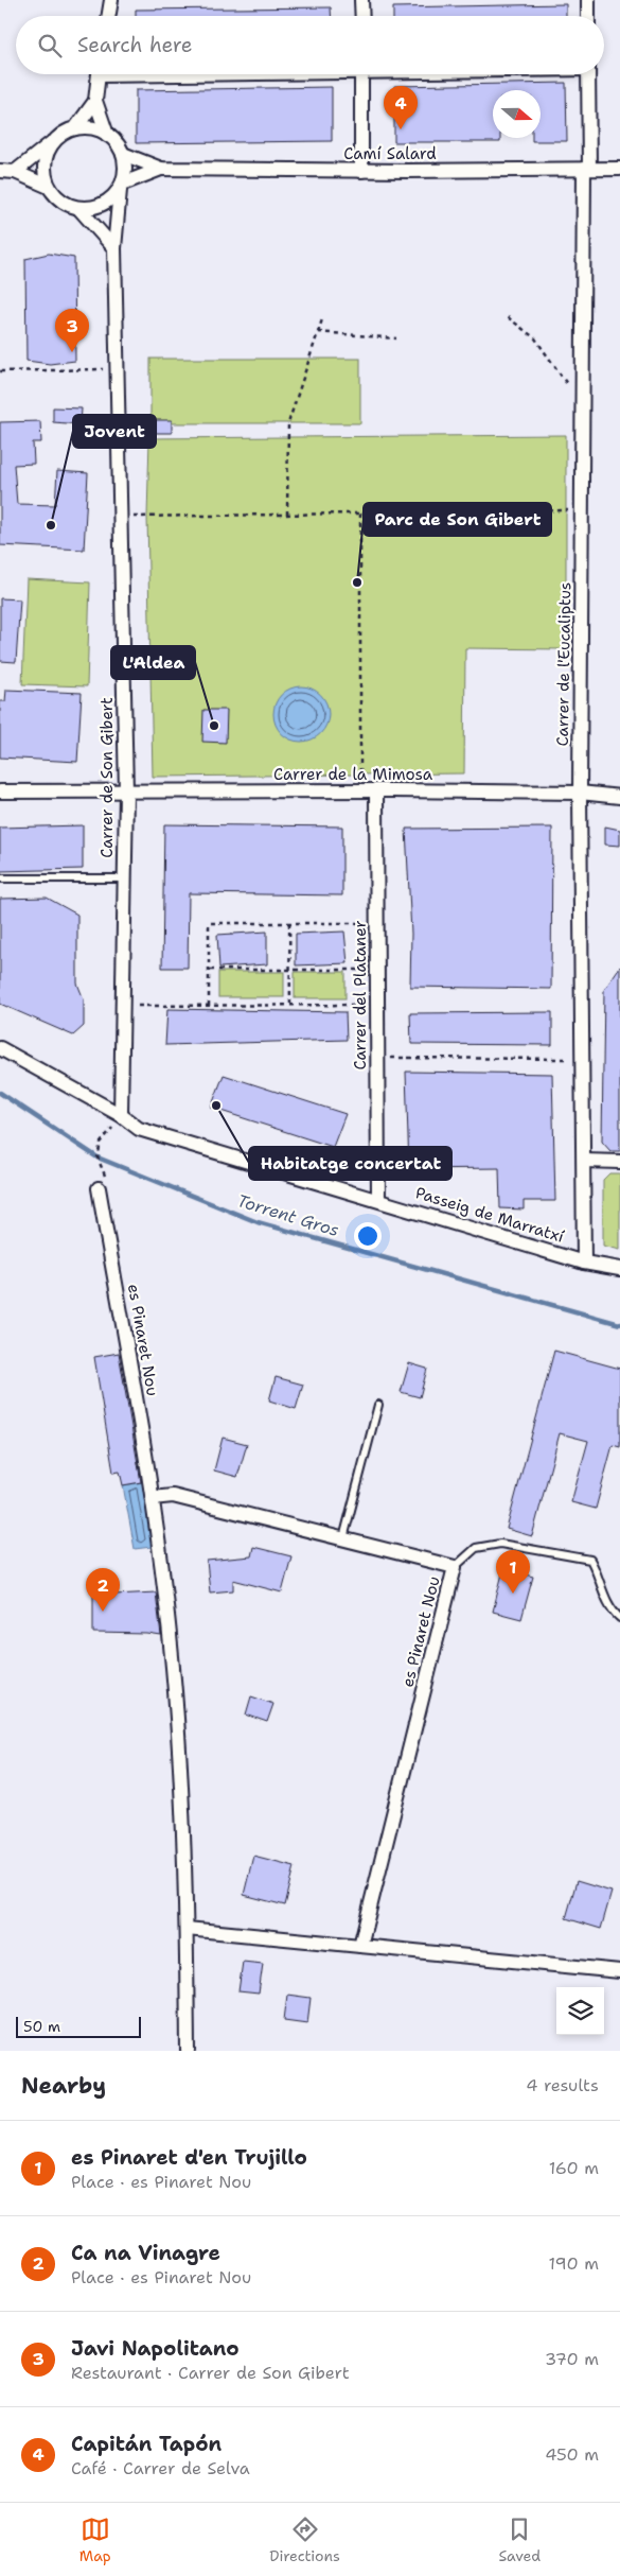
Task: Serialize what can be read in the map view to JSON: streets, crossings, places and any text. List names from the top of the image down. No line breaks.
{"streets":{"street":["Camí Salard","Carrer de l'Eucaliptus","Carrer de la Mimosa","Carrer de Son Gibert","Carrer del Plataner","Passeig de Marratxí","es Pinaret Nou"]},"crossings":[["Camí Salard","Carrer de l'Eucaliptus"],["Camí Salard","Carrer de Son Gibert"],["Carrer de l'Eucaliptus","Carrer de la Mimosa"],["Carrer de l'Eucaliptus","Passeig de Marratxí"],["Carrer de la Mimosa","Carrer de Son Gibert"],["Carrer de la Mimosa","Carrer del Plataner"],["Carrer de Son Gibert","Passeig de Marratxí"],["Carrer del Plataner","Passeig de Marratxí"]],"water":["Torrent Gros"],"places":["Jovent","Parc de Son Gibert","L'Aldea","Habitatge concertat"],"scale_bar":"50 m","north":"right","page":{"search":"Search here","pins":["4","3","1","2"],"scale":"50 m","heading":["Nearby","4 results"],"list":[{"mark":"1","name":"es Pinaret d'en Trujillo","note":"Place · es Pinaret Nou","value":"160 m"},{"mark":"2","name":"Ca na Vinagre","note":"Place · es Pinaret Nou","value":"190 m"},{"mark":"3","name":"Javi Napolitano","note":"Restaurant · Carrer de Son Gibert","value":"370 m"},{"mark":"4","name":"Capitán Tapón","note":"Café · Carrer de Selva","value":"450 m"}],"nav":["Map","Directions","Saved"]}}
